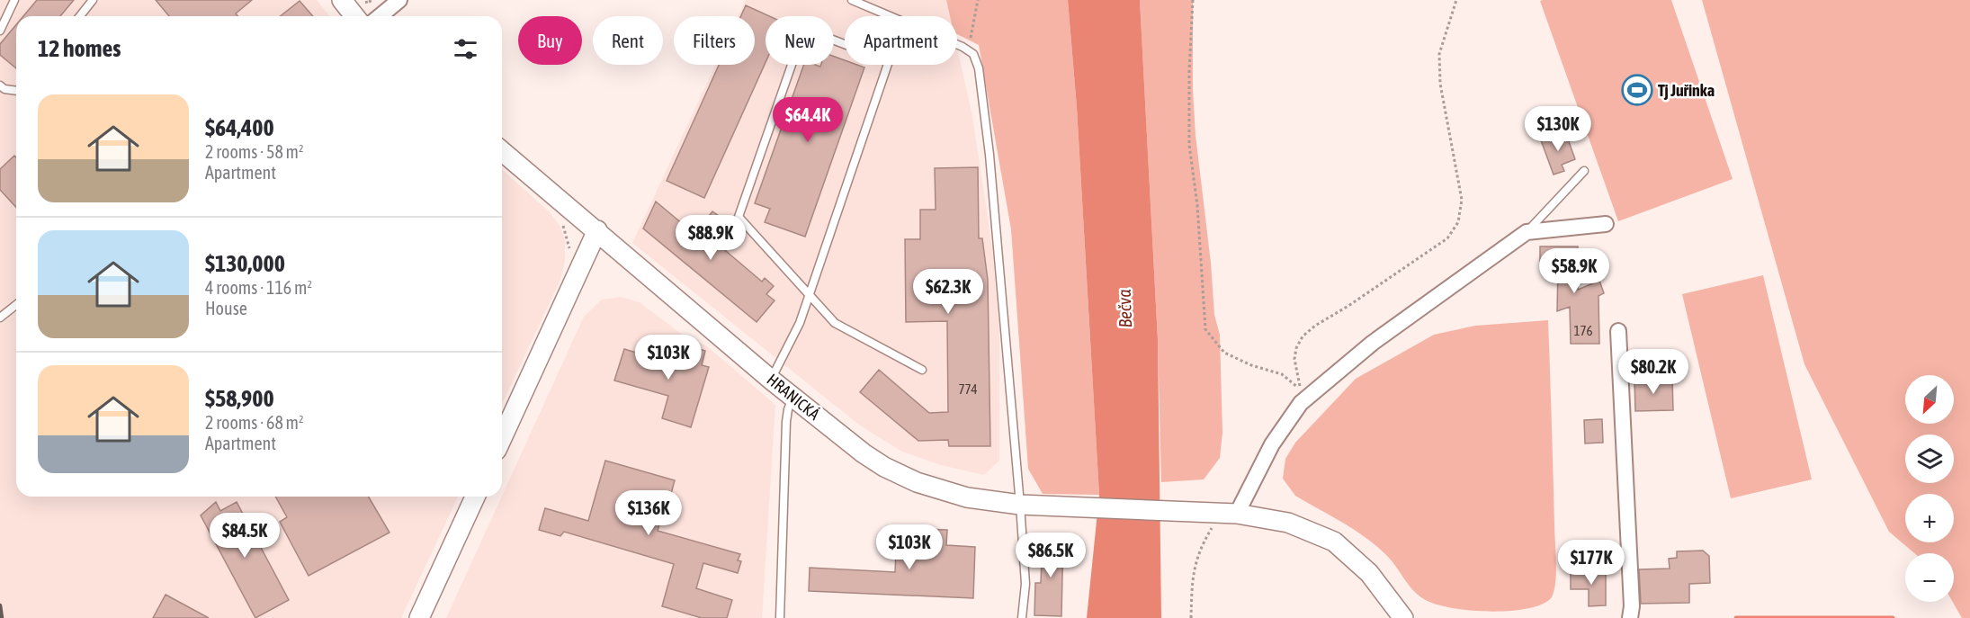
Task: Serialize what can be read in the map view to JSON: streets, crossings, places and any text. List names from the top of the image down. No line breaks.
{"streets":{"street":["HRANICKÁ"]},"water":["Bečva"],"places":{"sports":["Tj Juřinka"]},"house_numbers":["176","774"],"north":"bottom left","page":{"chip":["Buy","Rent","Filters","New","Apartment"],"heading":"12 homes","list":[{"name":"$64,400","note":"2 rooms · 58 m² · Apartment"},{"name":"$130,000","note":"4 rooms · 116 m² · House"},{"name":"$58,900","note":"2 rooms · 68 m² · Apartment"}],"price":["$64.4K","$130K","$88.9K","$58.9K","$62.3K","$103K","$80.2K","$136K","$84.5K","$103K","$86.5K","$177K"],"map_buttons":["+","−"]}}
